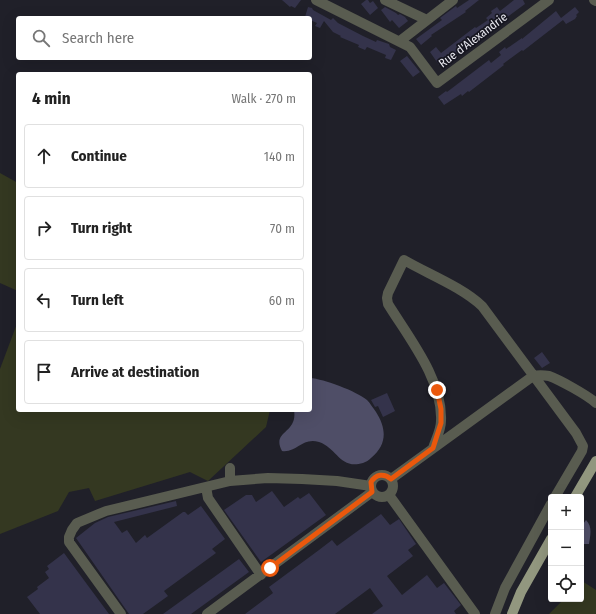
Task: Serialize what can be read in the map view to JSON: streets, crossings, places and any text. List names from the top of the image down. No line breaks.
{"streets":{"street":["Rue d'Alexandrie"]},"page":{"search":"Search here","heading":["4 min","Walk · 270 m"],"list":[["Continue","140 m"],["Turn right","70 m"],["Turn left","60 m"],"Arrive at destination"],"map_buttons":["+","−"]}}
